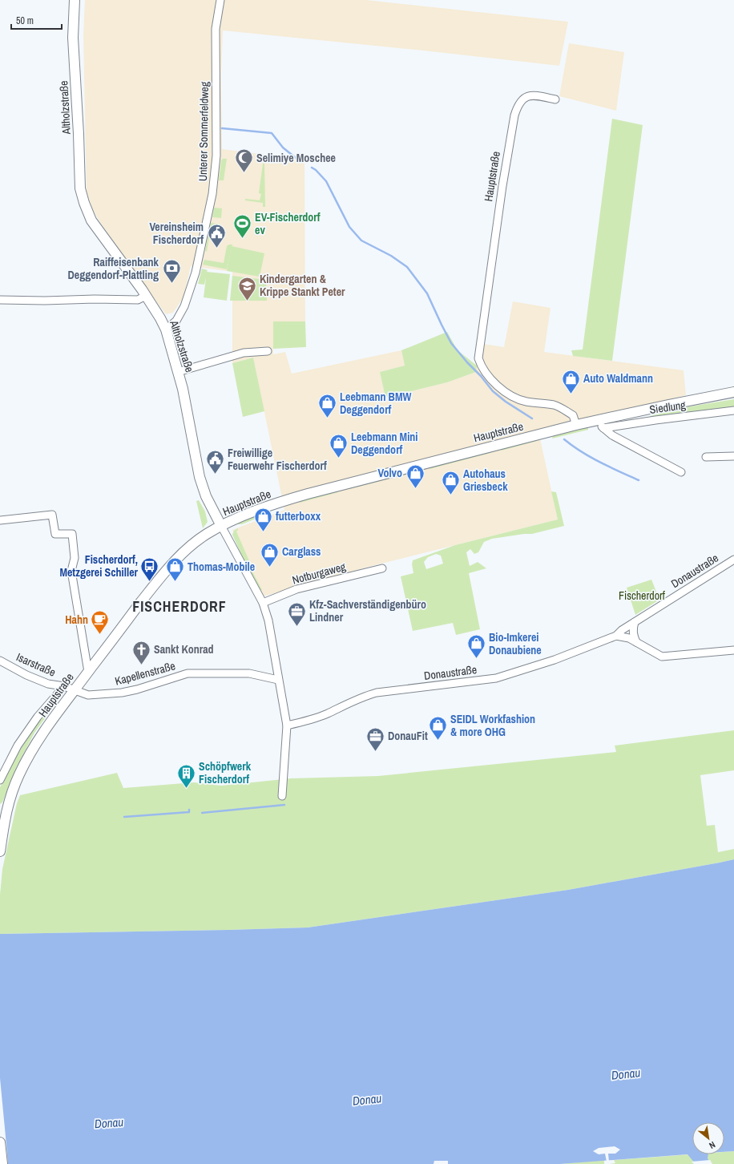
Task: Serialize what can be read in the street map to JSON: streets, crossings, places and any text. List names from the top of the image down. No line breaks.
{"streets":{"main road":["Altholzstraße","Hauptstraße"],"street":["Unterer Sommerfeldweg","Siedlung","Donaustraße","Notburgaweg","Isarstraße","Kapellenstraße"]},"crossings":[["Altholzstraße","Unterer Sommerfeldweg"],["Altholzstraße","Hauptstraße"],["Hauptstraße","Isarstraße"],["Hauptstraße","Kapellenstraße"],["Isarstraße","Kapellenstraße"]],"districts":["FISCHERDORF"],"water":["Donau"],"parks":["Fischerdorf"],"places":{"mosque":["Selimiye Moschee"],"sports":["EV-Fischerdorf ev"],"public building":["Vereinsheim Fischerdorf","Freiwillige Feuerwehr Fischerdorf"],"bank":["Raiffeisenbank Deggendorf-Plattling"],"school or university":["Kindergarten & Krippe Stankt Peter"],"shop":["Auto Waldmann","Leebmann BMW Deggendorf","Leebmann Mini Deggendorf","Volvo","Autohaus Griesbeck","futterboxx","Carglass","Thomas-Mobile","Bio-Imkerei Donaubiene","SEIDL Workfashion & more OHG"],"bus stop":["Fischerdorf, Metzgerei Schiller"],"office":["Kfz-Sachverständigenbüro Lindner","DonauFit"],"cafe":["Hahn"],"church":["Sankt Konrad"],"building":["Schöpfwerk Fischerdorf"]},"scale_bar":"50 m","north":"bottom right"}
